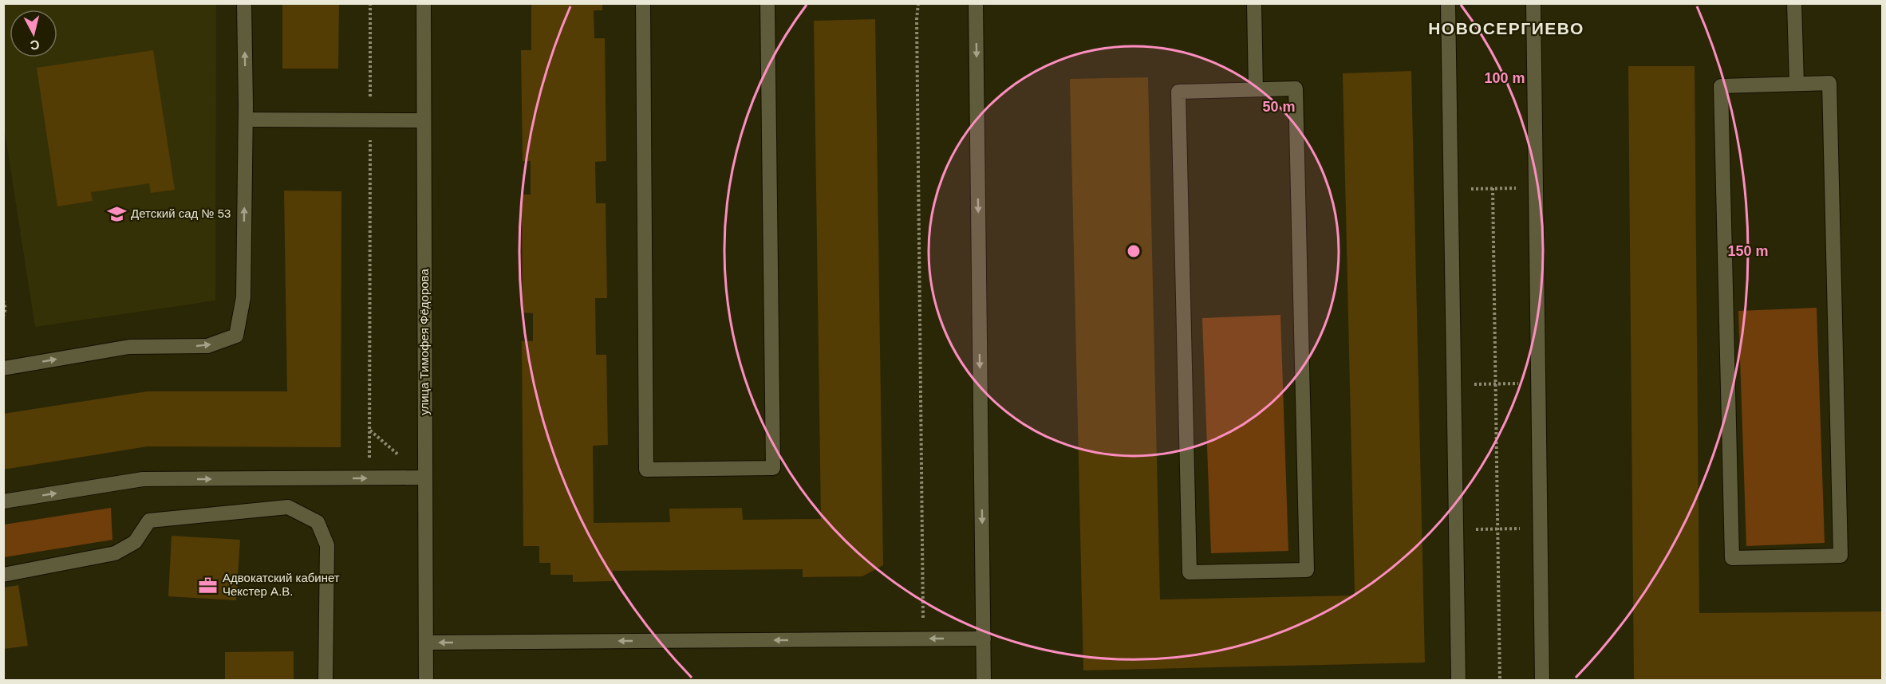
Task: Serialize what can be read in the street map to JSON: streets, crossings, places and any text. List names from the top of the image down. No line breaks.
{"streets":{"street":["улица Тимофея Фёдорова"]},"districts":["НОВОСЕРГИЕВО"],"places":{"school or university":["Детский сад № 53"],"office":["Адвокатский кабинет Чекстер А.В."]},"north":"bottom","rings":["100 m","50 m","150 m"]}
